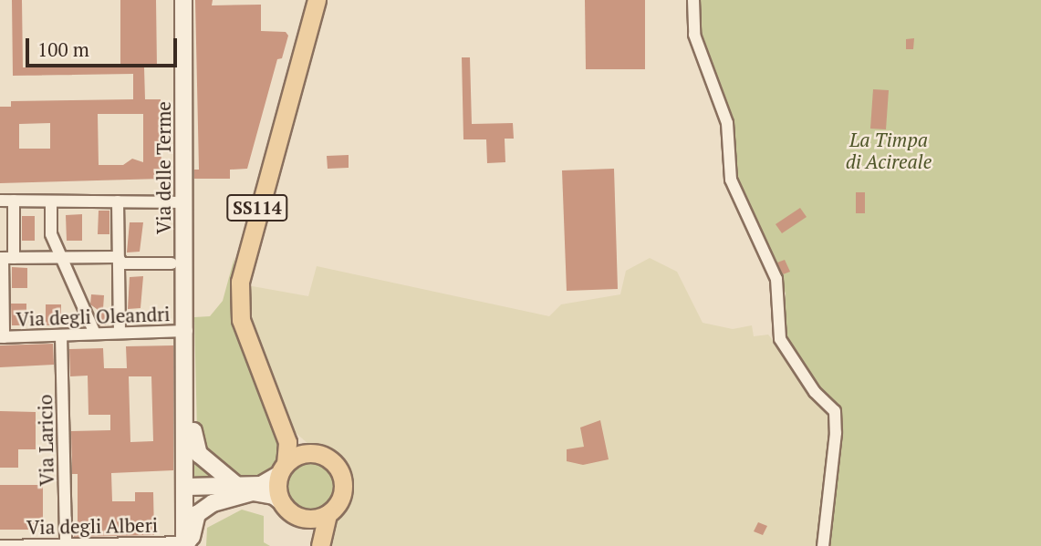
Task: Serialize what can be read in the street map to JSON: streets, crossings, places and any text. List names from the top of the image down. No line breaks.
{"streets":{"main road":["SS114"],"street":["Via delle Terme","Via degli Oleandri","Via Laricio","Via degli Alberi"]},"crossings":[["Via delle Terme","Via degli Oleandri"],["Via degli Oleandri","Via Laricio"],["Via Laricio","Via degli Alberi"]],"parks":["La Timpa di Acireale"],"scale_bar":"100 m"}
